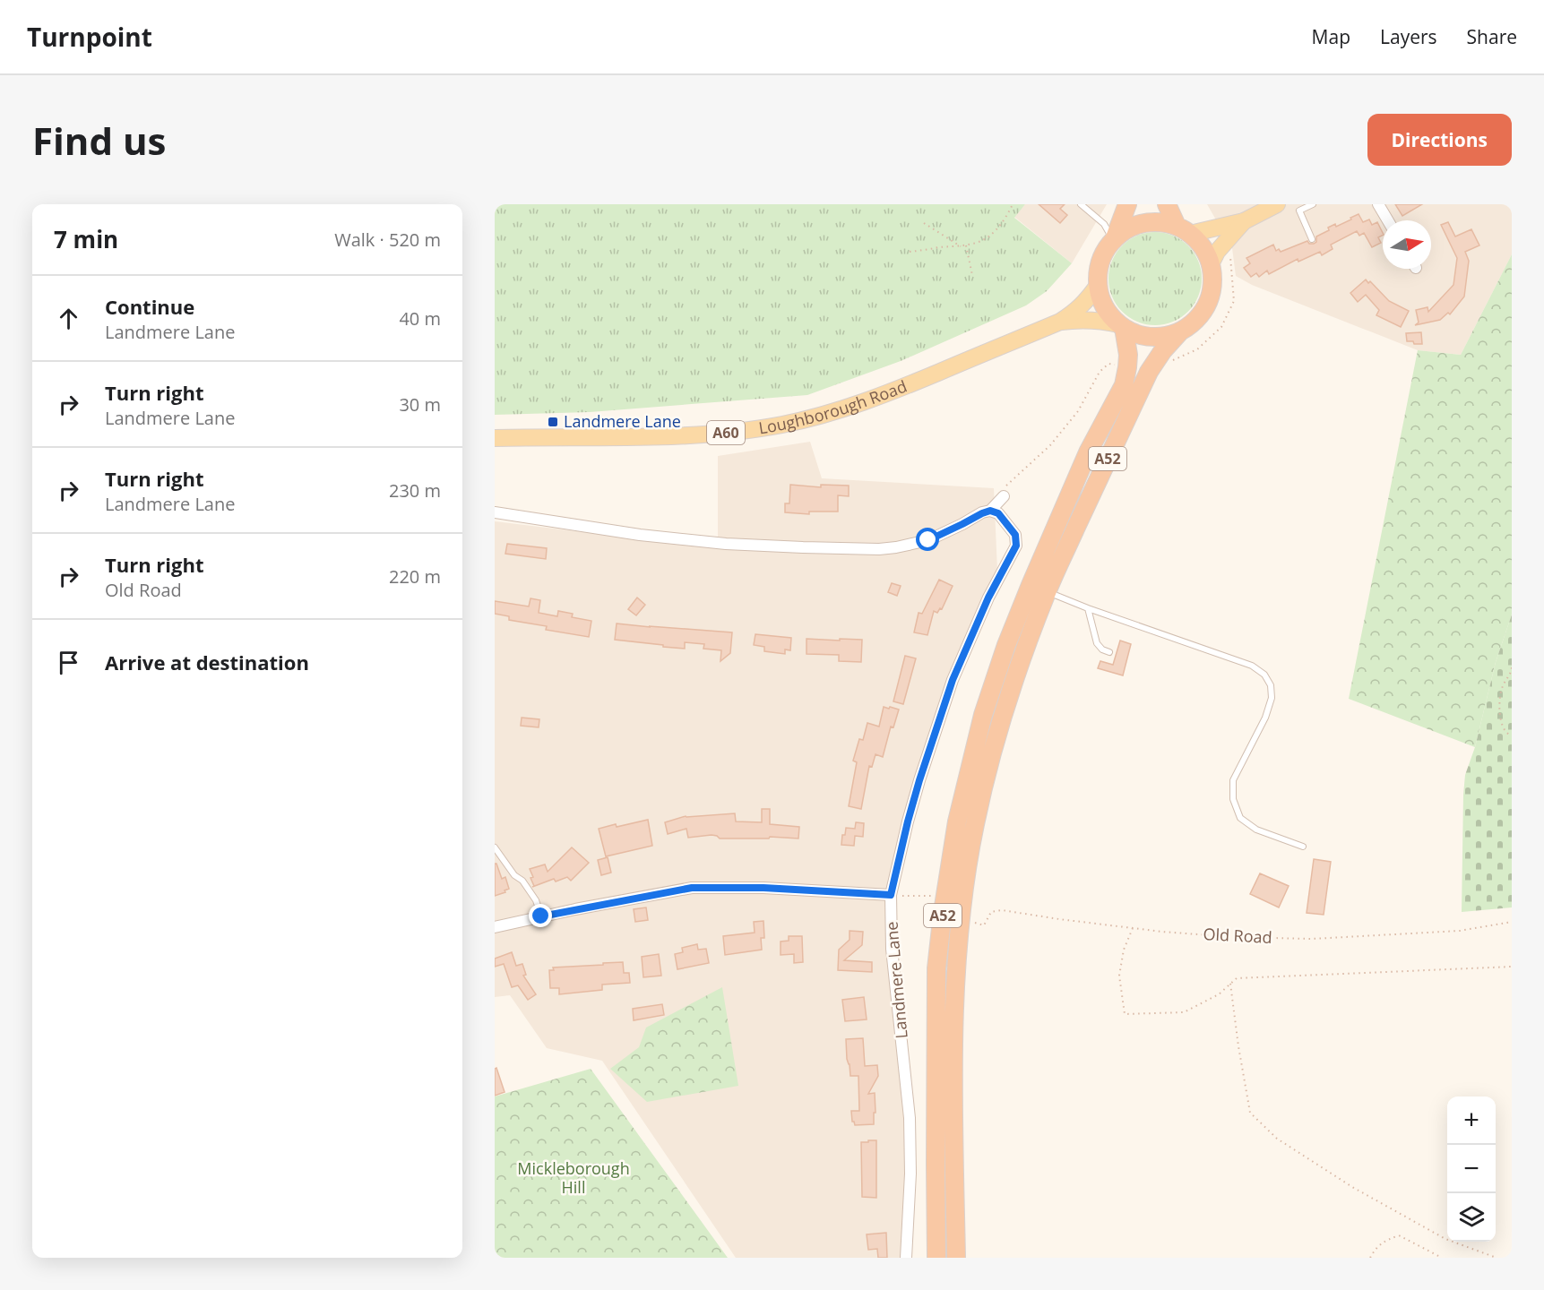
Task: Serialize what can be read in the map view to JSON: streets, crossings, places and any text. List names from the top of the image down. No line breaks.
{"streets":{"highway":["A52"],"main road":["Loughborough Road","A60"],"street":["Landmere Lane"],"path":["Old Road"]},"crossings":[["Loughborough Road","A52"]],"parks":["Mickleborough Hill"],"places":{"transit":["Landmere Lane"]},"north":"right","page":{"header":"Turnpoint","nav":["Map","Layers","Share"],"buttons":"Directions","title":"Find us","heading":["7 min","Walk · 520 m"],"list":[["Continue","Landmere Lane","40 m"],["Turn right","Landmere Lane","30 m"],["Turn right","Landmere Lane","230 m"],["Turn right","Old Road","220 m"],"Arrive at destination"],"map_buttons":["+","−"]}}
